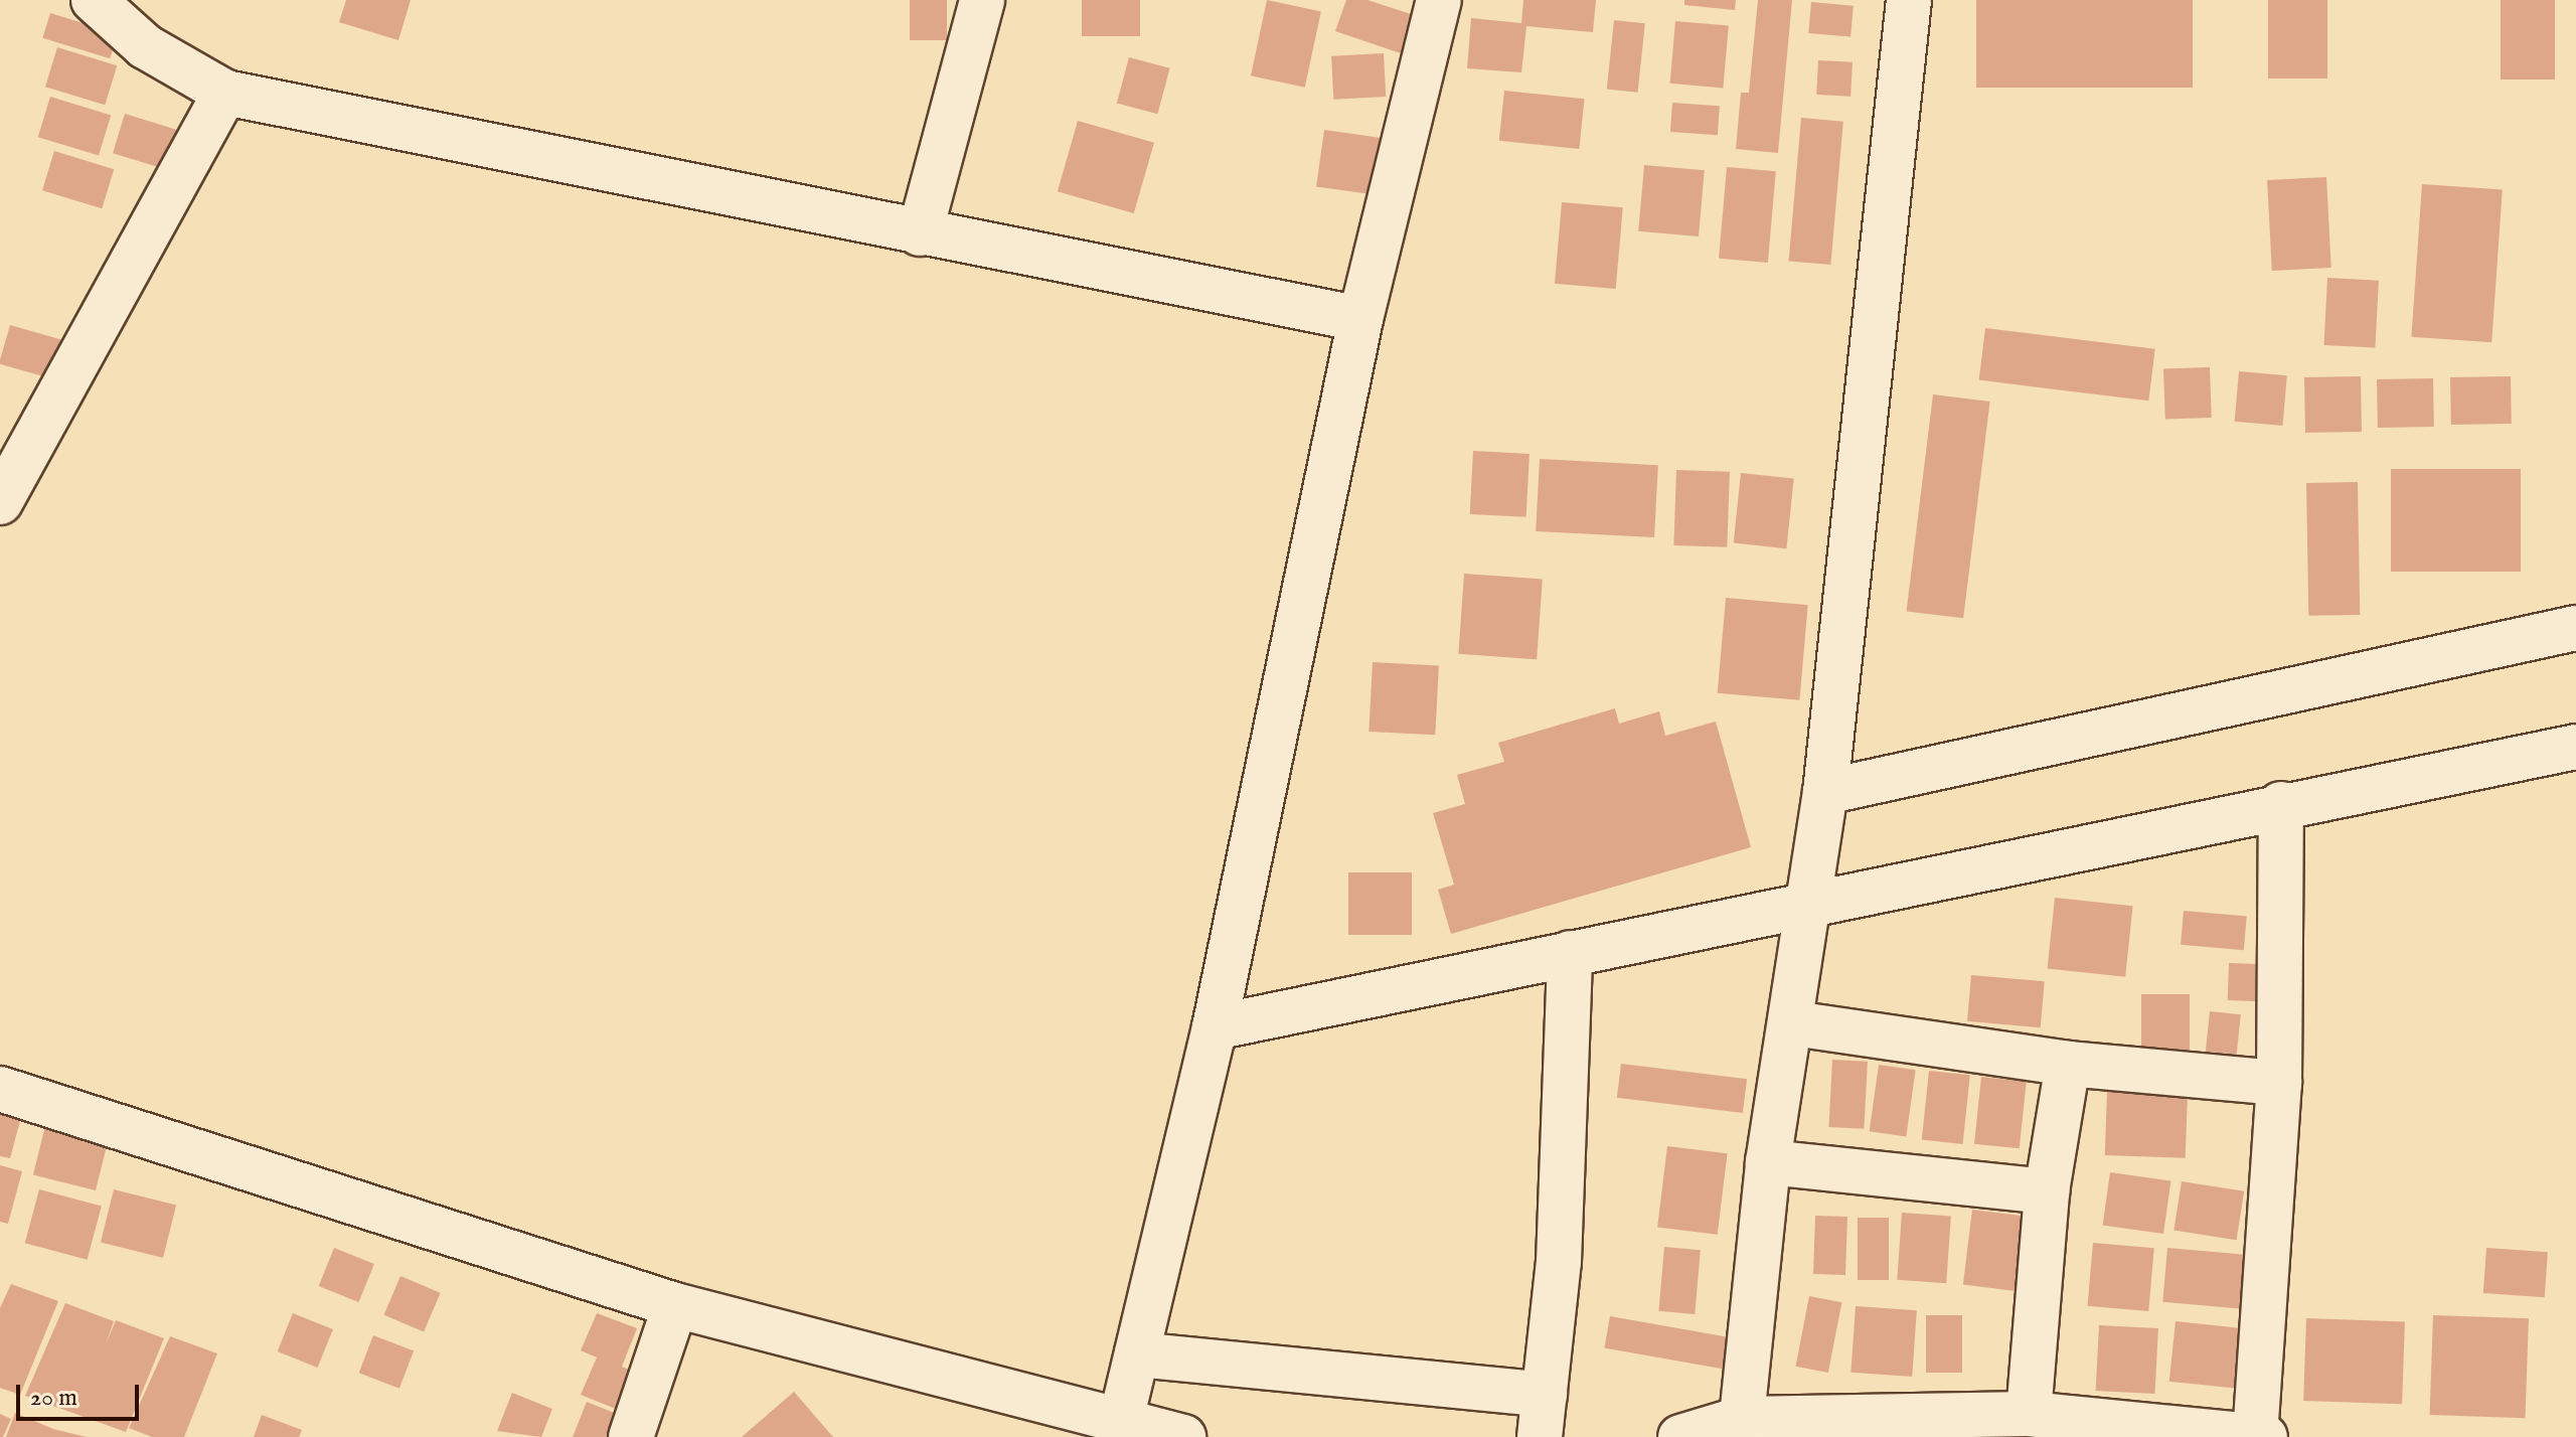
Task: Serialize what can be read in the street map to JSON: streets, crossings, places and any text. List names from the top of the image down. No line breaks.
{"scale_bar":"20 m"}
